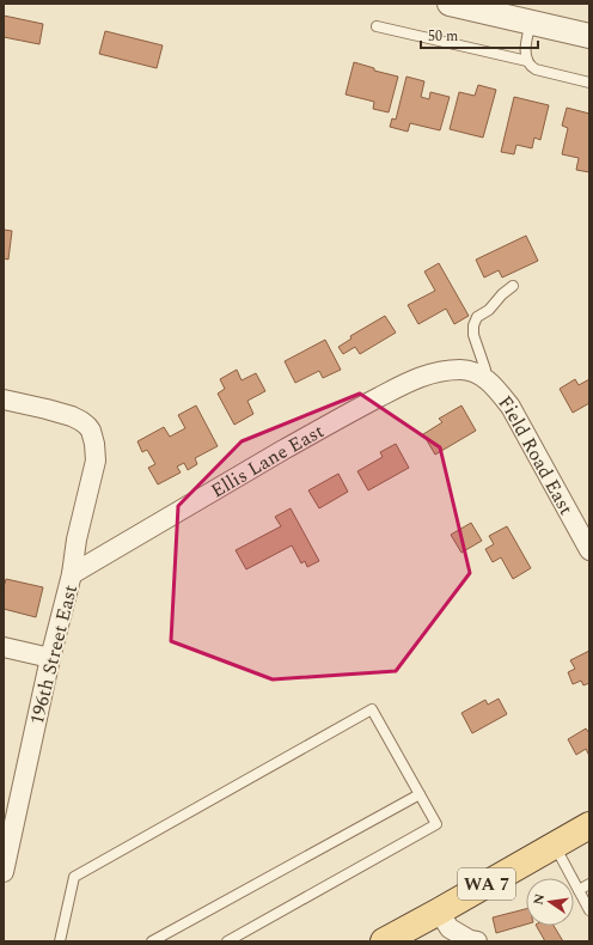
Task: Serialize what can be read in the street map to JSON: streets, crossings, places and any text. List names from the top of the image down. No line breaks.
{"streets":{"main road":["WA 7"],"street":["Field Road East","Ellis Lane East","196th Street East"]},"crossings":[["Field Road East","Ellis Lane East"],["Ellis Lane East","196th Street East"]],"scale_bar":"50 m","north":"left"}
